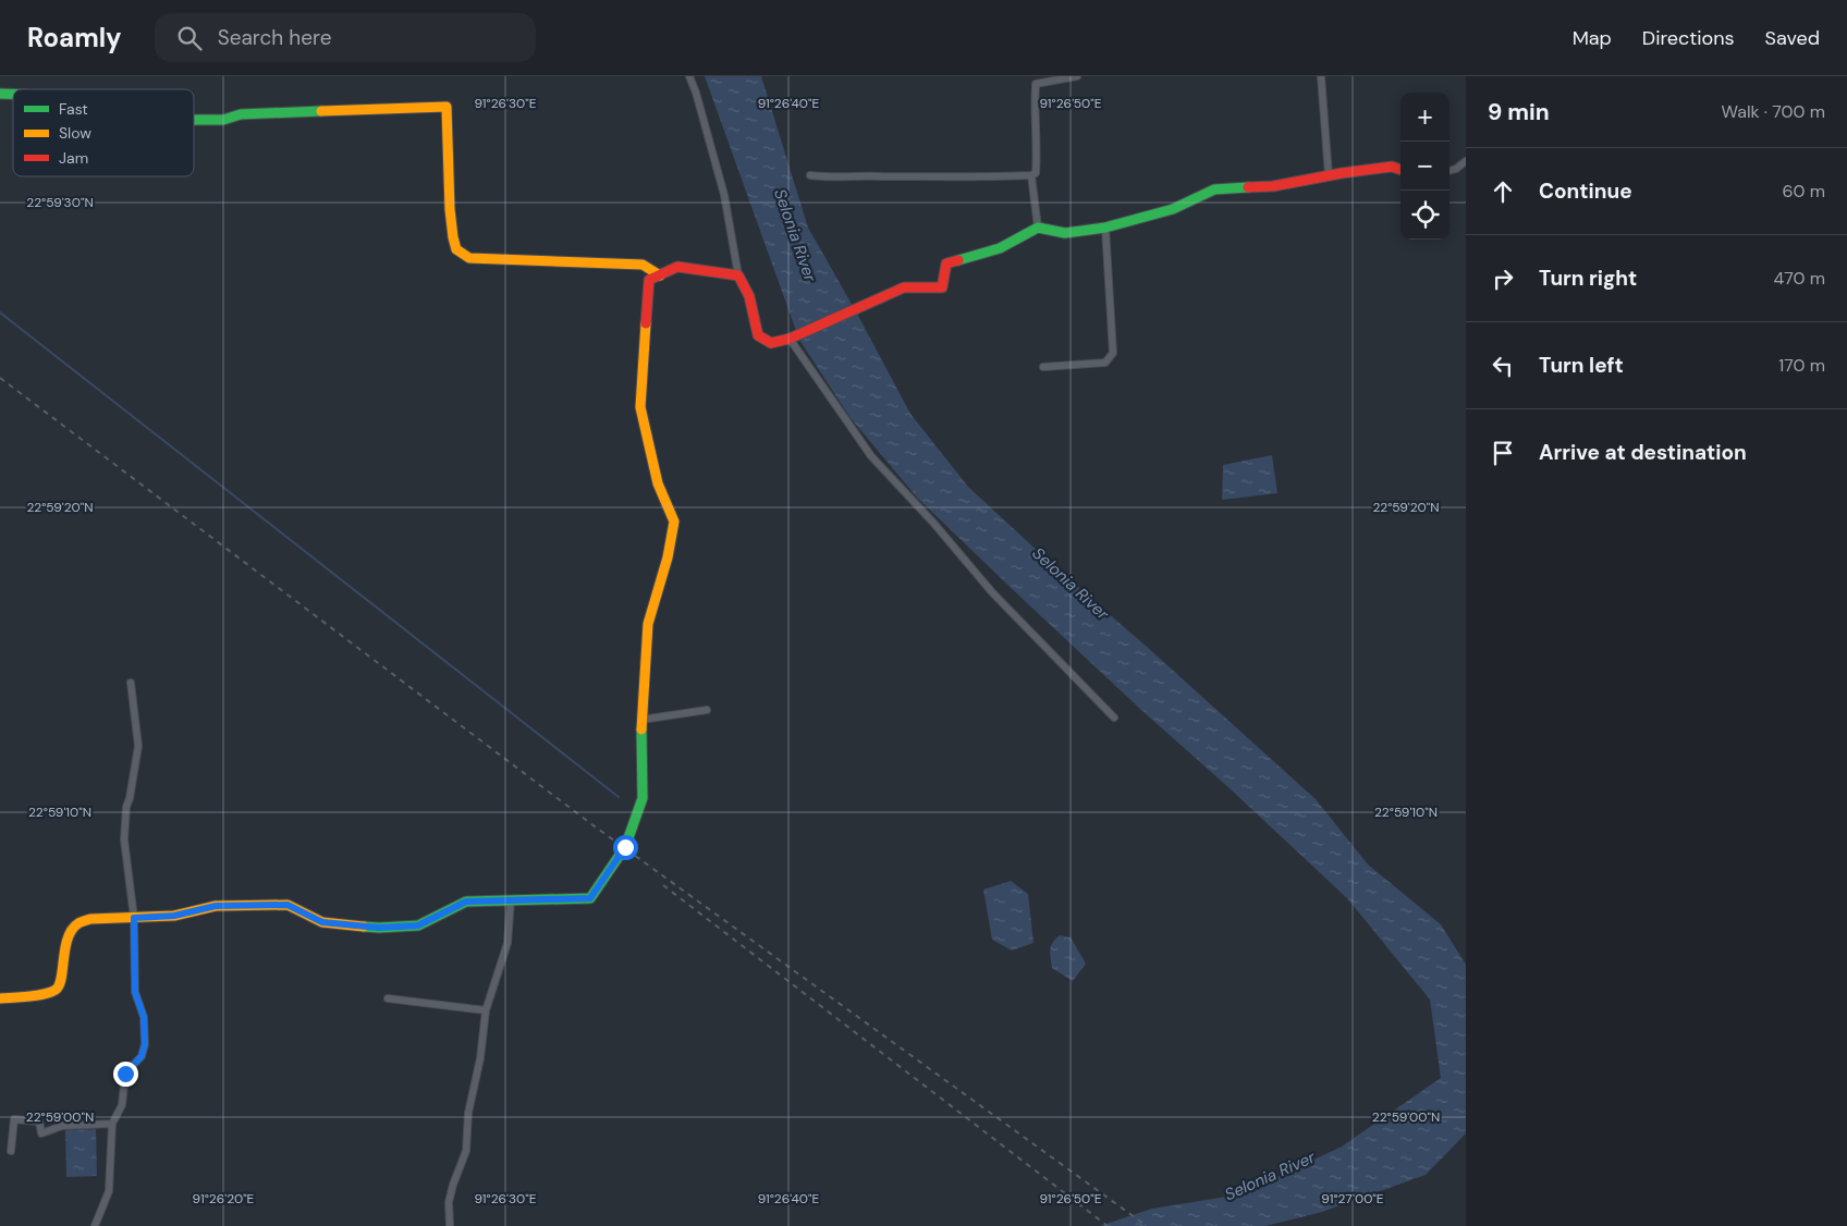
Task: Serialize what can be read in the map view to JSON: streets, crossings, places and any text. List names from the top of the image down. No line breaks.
{"water":["Selonia River"],"legend":["Fast","Slow","Jam"],"page":{"header":"Roamly","search":"Search here","nav":["Map","Directions","Saved"],"heading":["9 min","Walk · 700 m"],"map_buttons":["+","−"],"list":[["Continue","60 m"],["Turn right","470 m"],["Turn left","170 m"],"Arrive at destination"]},"coordinates":["91°26'30\"E","91°26'40\"E","91°26'50\"E","22°59'30\"N","22°59'20\"N","22°59'10\"N","22°59'00\"N","91°26'20\"E","91°27'00\"E"]}
